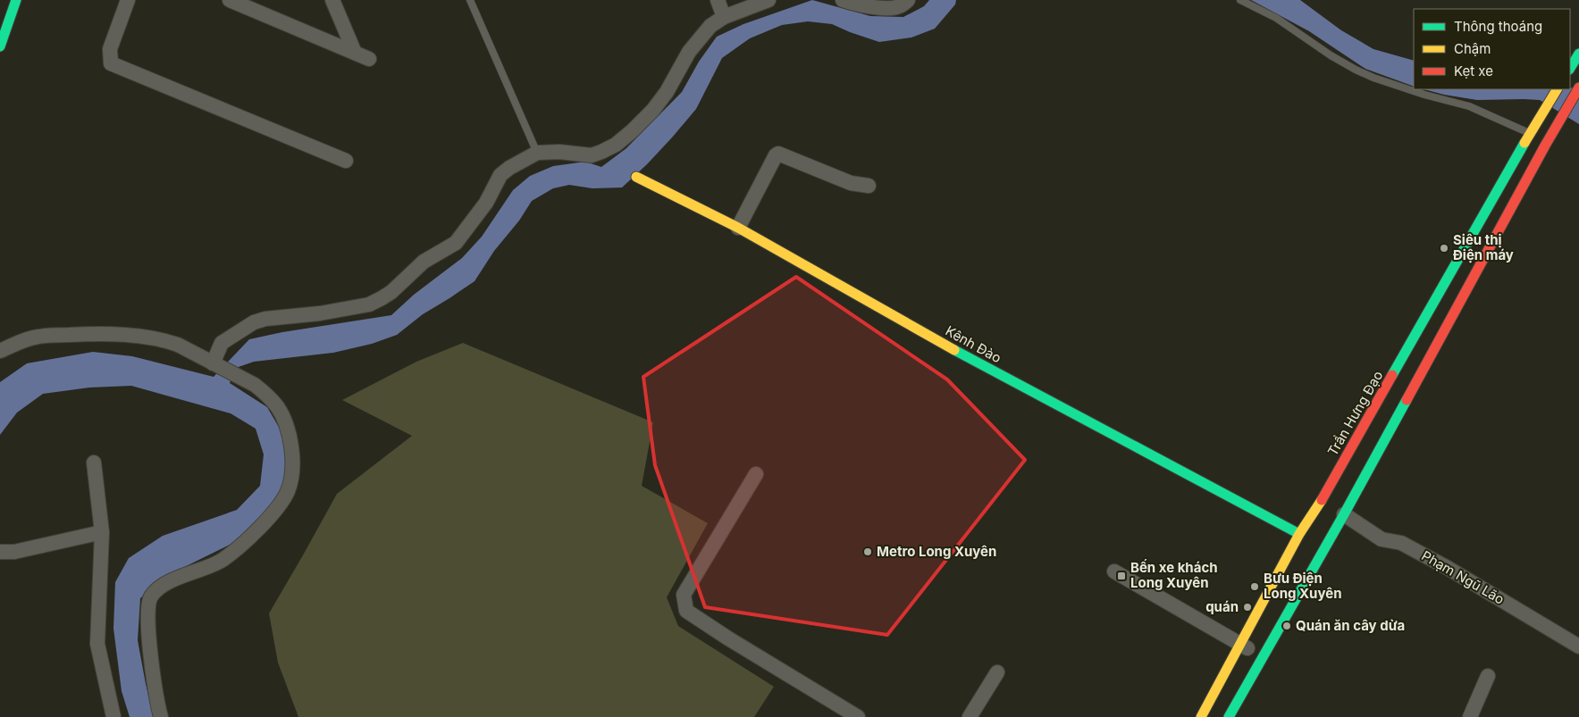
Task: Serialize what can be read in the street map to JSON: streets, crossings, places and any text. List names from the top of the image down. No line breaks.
{"streets":{"main road":["Kênh Đào","Trần Hưng Đạo"],"street":["Phạm Ngũ Lão"]},"crossings":[["Kênh Đào","Trần Hưng Đạo"],["Trần Hưng Đạo","Phạm Ngũ Lão"]],"places":{"other":["Siêu thị Điện máy","Metro Long Xuyên","Bưu Điện Long Xuyên","quán","Quán ăn cây dừa"],"transit":["Bến xe khách Long Xuyên"]},"legend":["Thông thoáng","Chậm","Kẹt xe"]}
